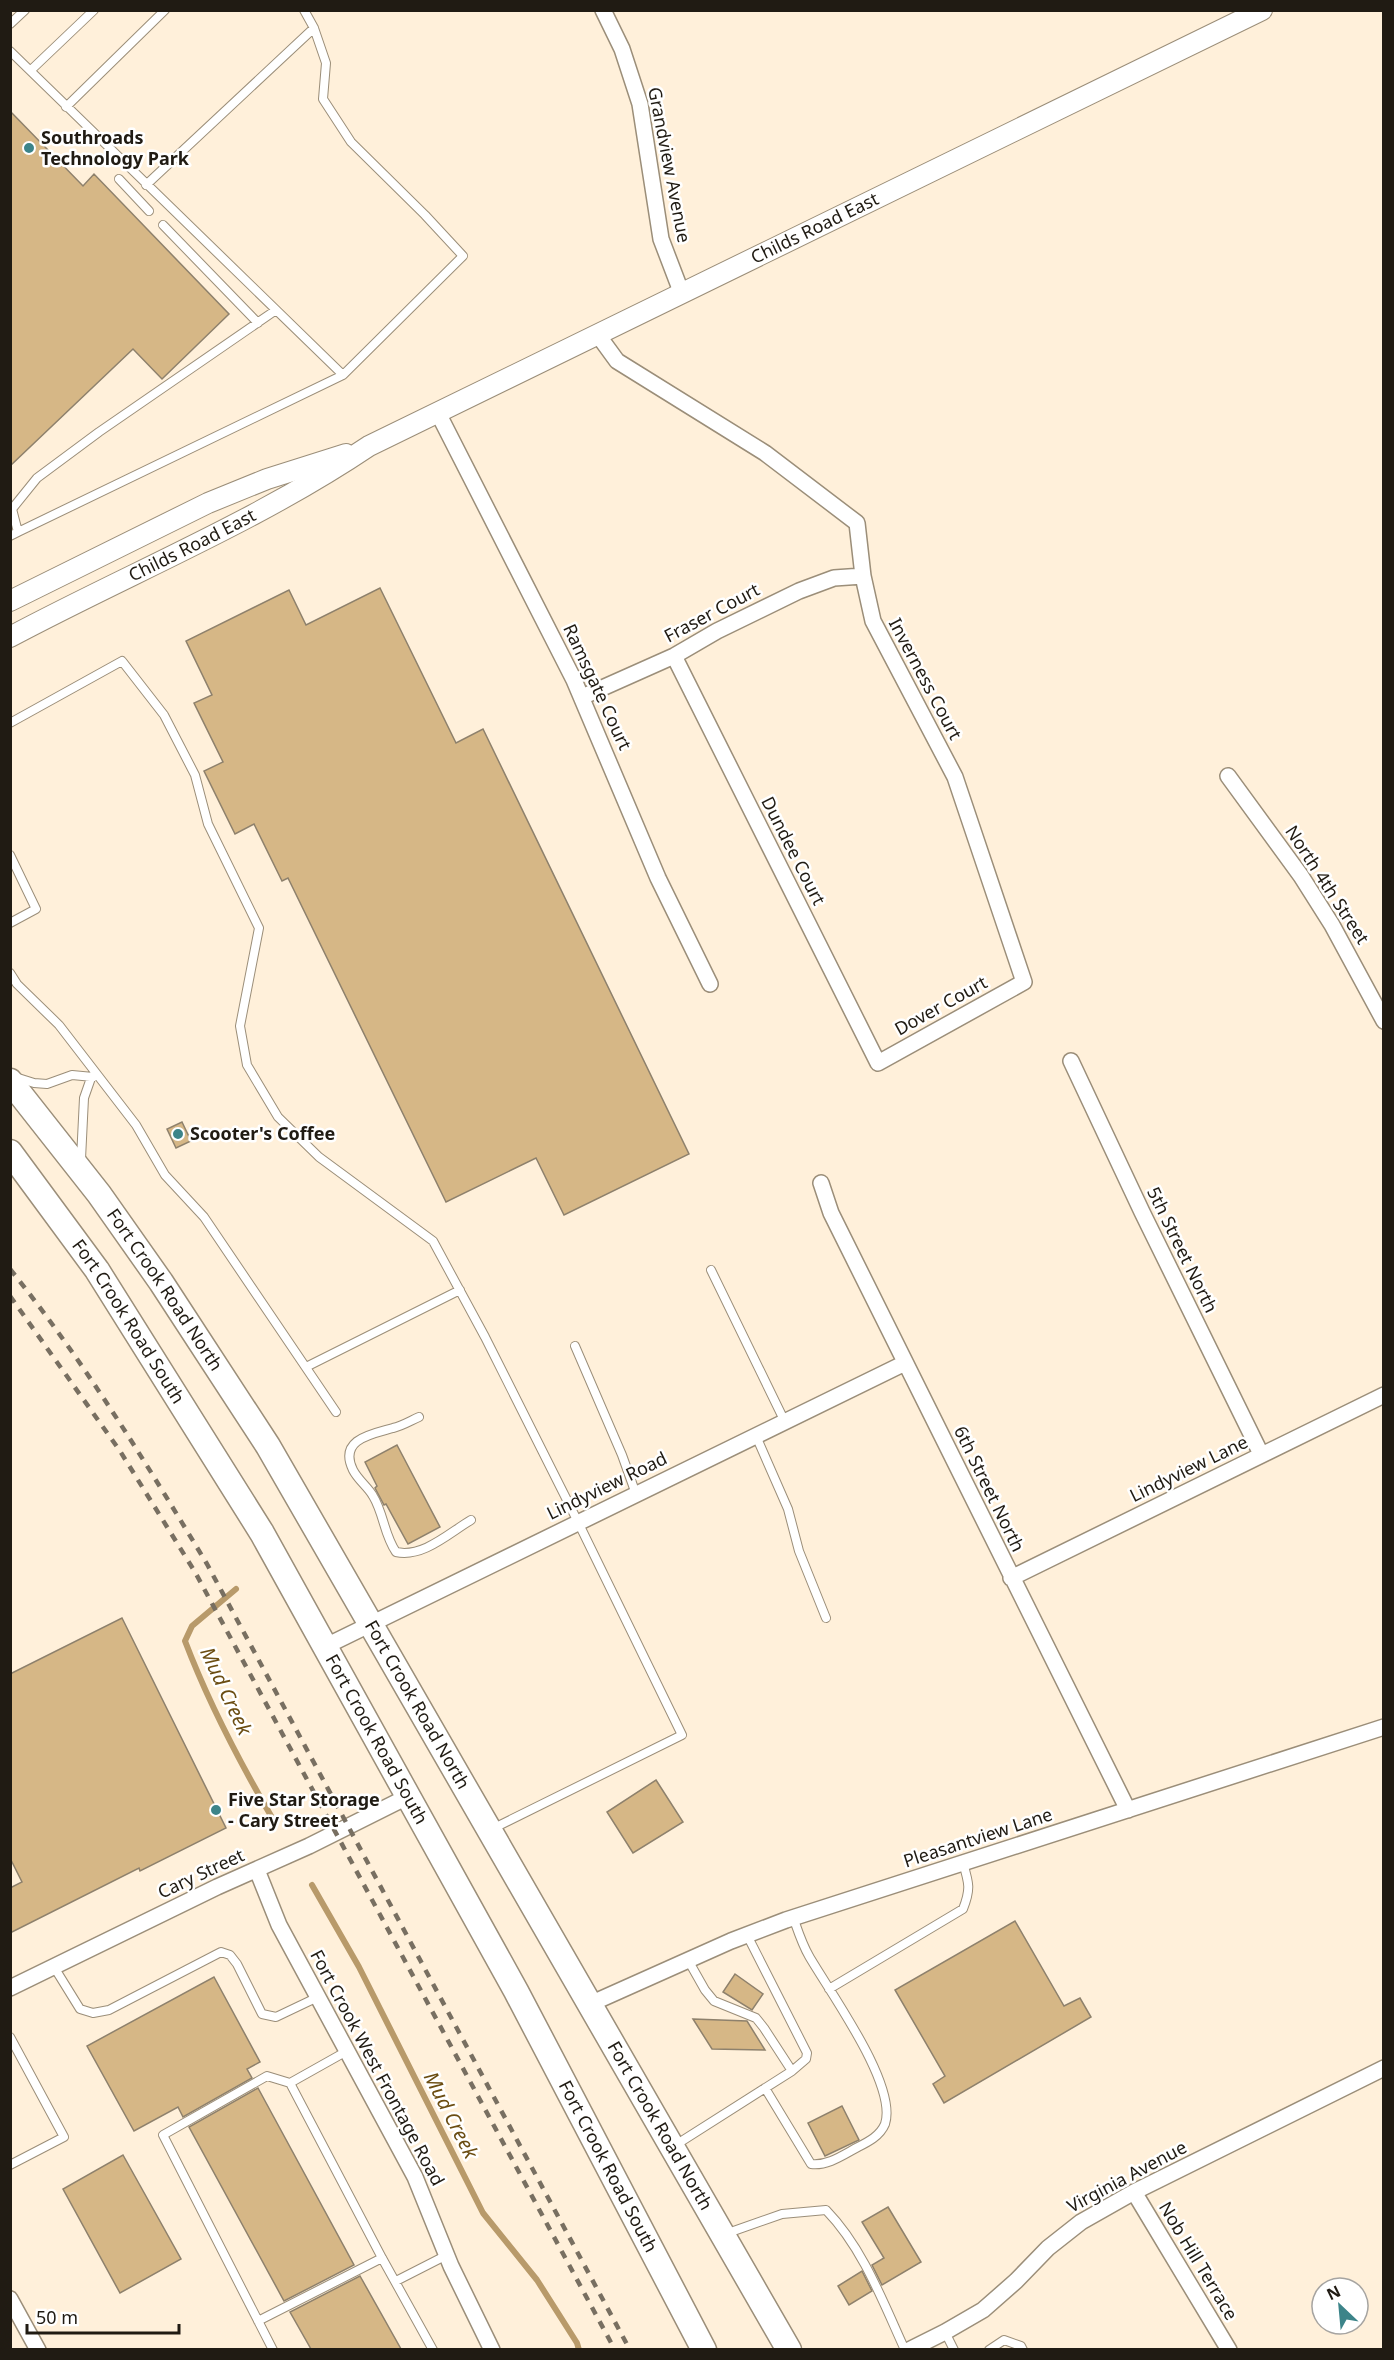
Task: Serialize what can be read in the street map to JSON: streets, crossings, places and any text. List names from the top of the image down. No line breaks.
{"streets":{"main road":["Fort Crook Road North","Fort Crook Road South"],"street":["Grandview Avenue","Childs Road East","Fraser Court","Inverness Court","Ramsgate Court","Dundee Court","North 4th Street","Dover Court","5th Street North","Lindyview Lane","Lindyview Road","6th Street North","Pleasantview Lane","Cary Street","Fort Crook West Frontage Road","Virginia Avenue","Nob Hill Terrace"]},"crossings":[["Grandview Avenue","Childs Road East"],["Childs Road East","Inverness Court"],["Childs Road East","Ramsgate Court"],["Fraser Court","Inverness Court"],["Fraser Court","Ramsgate Court"],["Fraser Court","Dundee Court"],["Inverness Court","Dover Court"],["Dundee Court","Dover Court"],["5th Street North","Lindyview Lane"],["Fort Crook Road North","Lindyview Road"],["Fort Crook Road North","Pleasantview Lane"],["Fort Crook Road South","Lindyview Road"],["Fort Crook Road South","Cary Street"],["Lindyview Lane","6th Street North"],["Lindyview Road","6th Street North"],["6th Street North","Pleasantview Lane"],["Cary Street","Fort Crook West Frontage Road"],["Virginia Avenue","Nob Hill Terrace"]],"water":["Mud Creek"],"places":["Southroads Technology Park","Scooter's Coffee","Five Star Storage - Cary Street"],"scale_bar":"50 m","north":"top left"}
